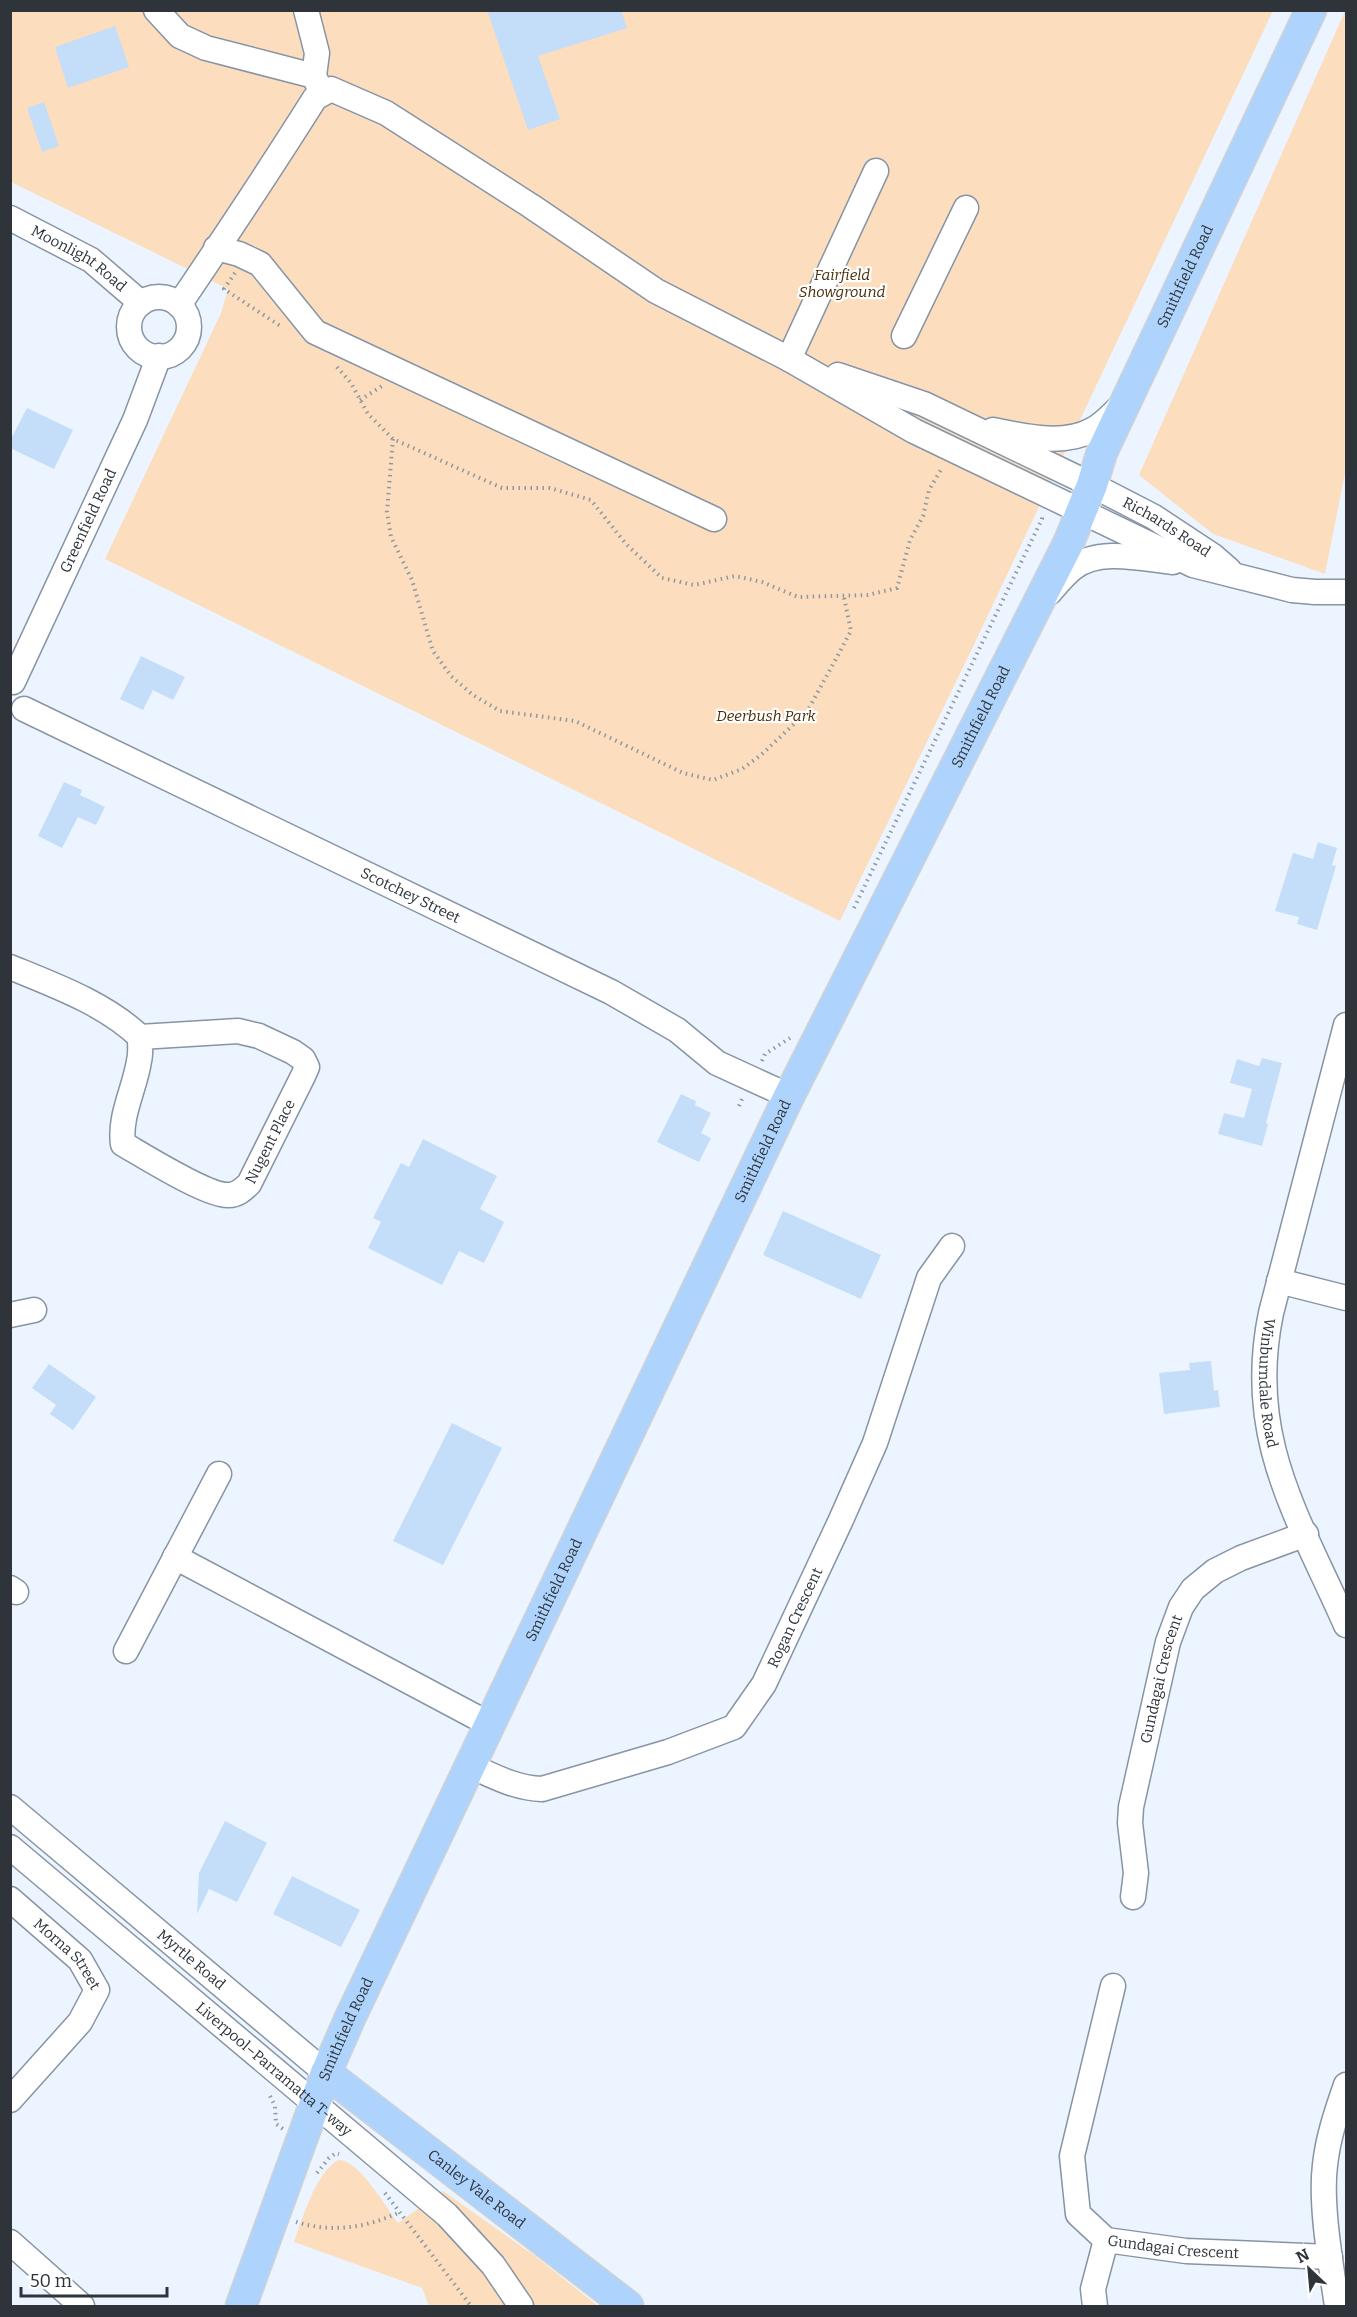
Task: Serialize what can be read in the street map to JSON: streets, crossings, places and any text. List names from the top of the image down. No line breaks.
{"streets":{"main road":["Smithfield Road","Canley Vale Road"],"street":["Moonlight Road","Greenfield Road","Richards Road","Scotchey Street","Nugent Place","Winburndale Road","Rogan Crescent","Gundagai Crescent","Morna Street","Myrtle Road","Liverpool–Parramatta T-way"]},"crossings":[["Moonlight Road","Greenfield Road"],["Smithfield Road","Richards Road"],["Smithfield Road","Scotchey Street"],["Smithfield Road","Rogan Crescent"],["Smithfield Road","Myrtle Road"],["Smithfield Road","Liverpool–Parramatta T-way"],["Smithfield Road","Canley Vale Road"],["Winburndale Road","Gundagai Crescent"],["Myrtle Road","Canley Vale Road"]],"parks":["Fairfield Showground","Deerbush Park"],"scale_bar":"50 m","north":"top left"}
